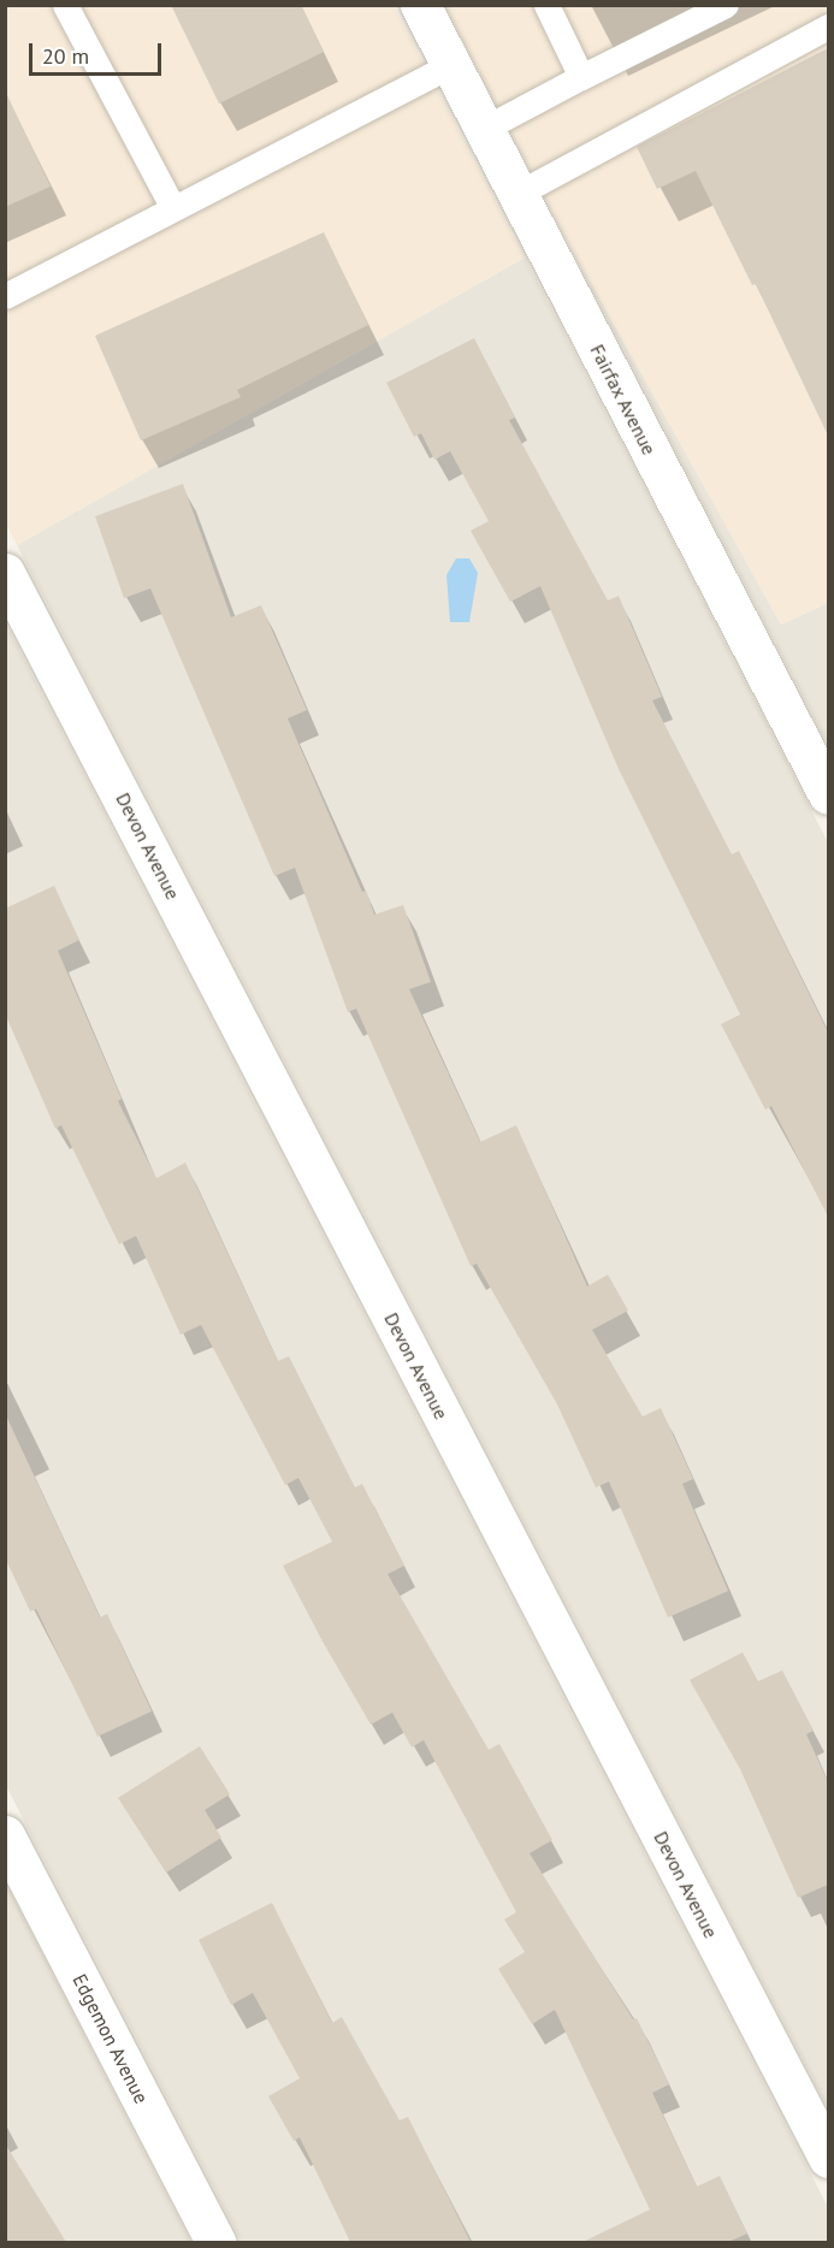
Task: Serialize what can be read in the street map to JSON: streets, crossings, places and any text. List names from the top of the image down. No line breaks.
{"streets":{"street":["Fairfax Avenue","Devon Avenue","Edgemon Avenue"]},"scale_bar":"20 m"}
